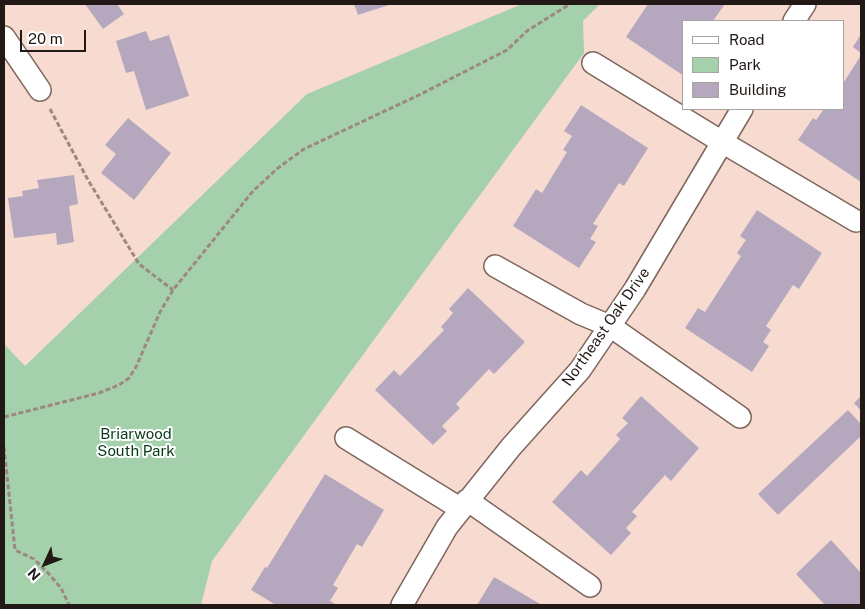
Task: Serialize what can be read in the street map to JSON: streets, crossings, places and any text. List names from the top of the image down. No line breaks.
{"streets":{"street":["Northeast Oak Drive"]},"parks":["Briarwood South Park"],"legend":["Road","Park","Building"],"scale_bar":"20 m","north":"bottom left"}
